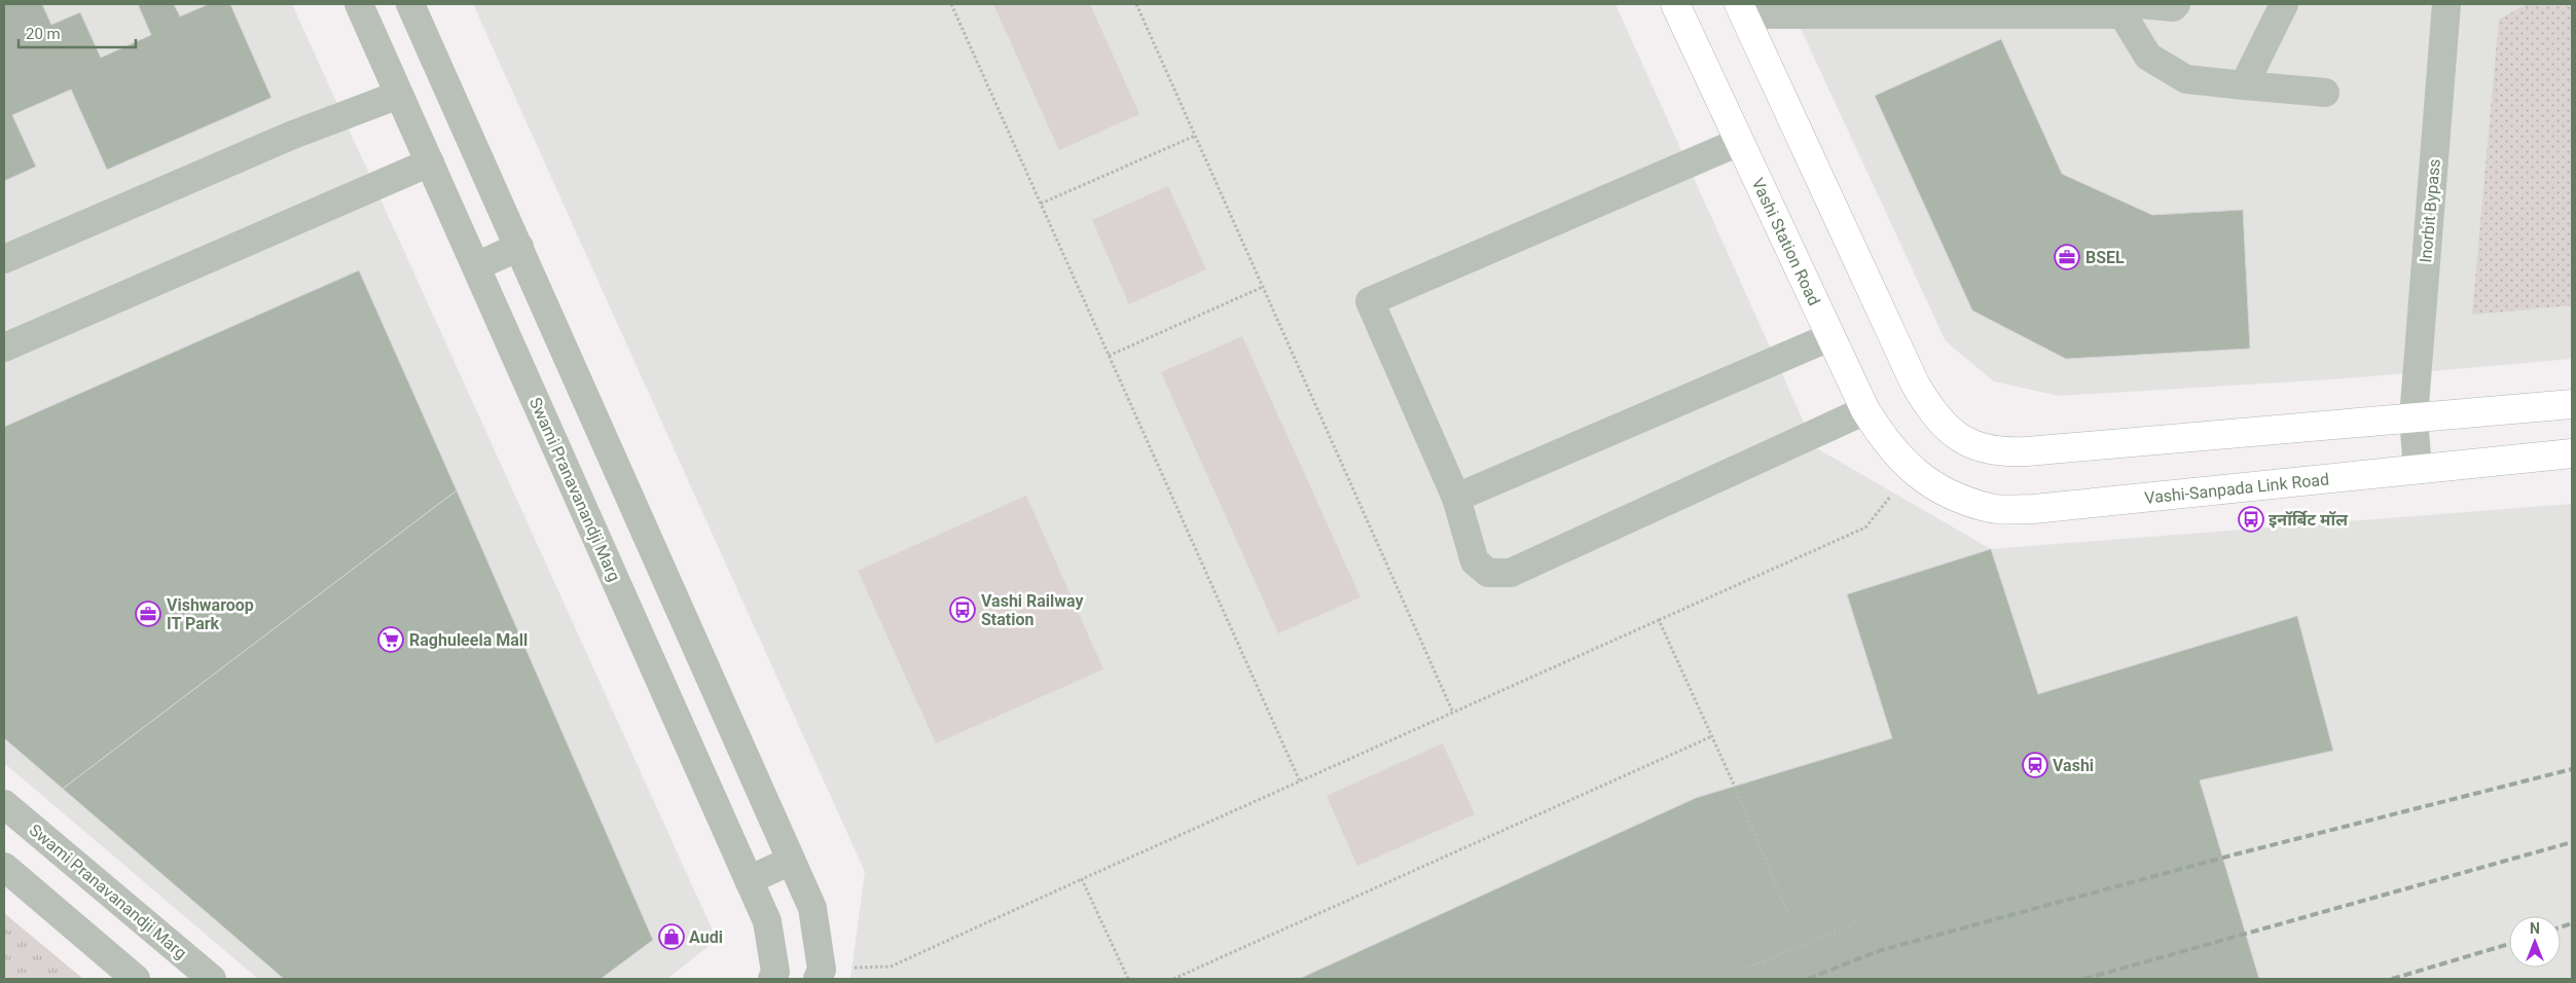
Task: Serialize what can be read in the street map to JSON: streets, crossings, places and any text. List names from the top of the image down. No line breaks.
{"streets":{"main road":["Vashi Station Road","Vashi-Sanpada Link Road"],"street":["Inorbit Bypass","Swami Pranavanandji Marg"]},"crossings":[["Inorbit Bypass","Vashi-Sanpada Link Road"],["Vashi Station Road","Vashi-Sanpada Link Road"]],"places":{"office":["BSEL","Vishwaroop IT Park"],"bus stop":["इनॉर्बिट मॉल","Vashi Railway Station"],"supermarket":["Raghuleela Mall"],"station":["Vashi"],"shop":["Audi"]},"scale_bar":"20 m","north":"top"}
